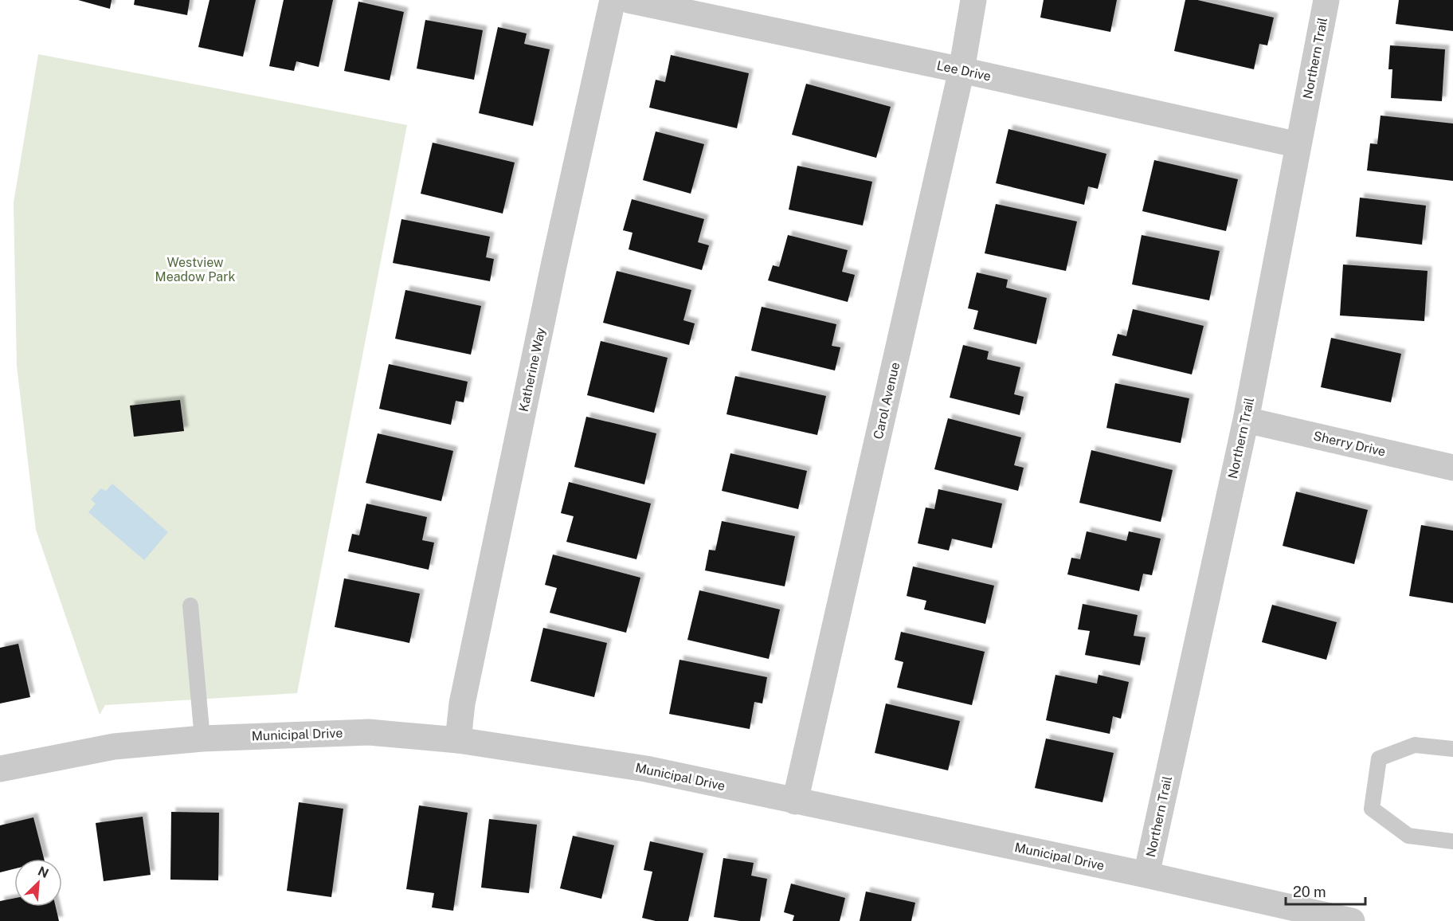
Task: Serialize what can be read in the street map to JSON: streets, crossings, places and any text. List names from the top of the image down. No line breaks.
{"streets":{"street":["Northern Trail","Lee Drive","Katherine Way","Carol Avenue","Sherry Drive","Municipal Drive"]},"crossings":[["Northern Trail","Lee Drive"],["Northern Trail","Sherry Drive"],["Northern Trail","Municipal Drive"],["Lee Drive","Carol Avenue"],["Katherine Way","Municipal Drive"],["Carol Avenue","Municipal Drive"]],"parks":["Westview Meadow Park"],"scale_bar":"20 m","north":"top right"}
